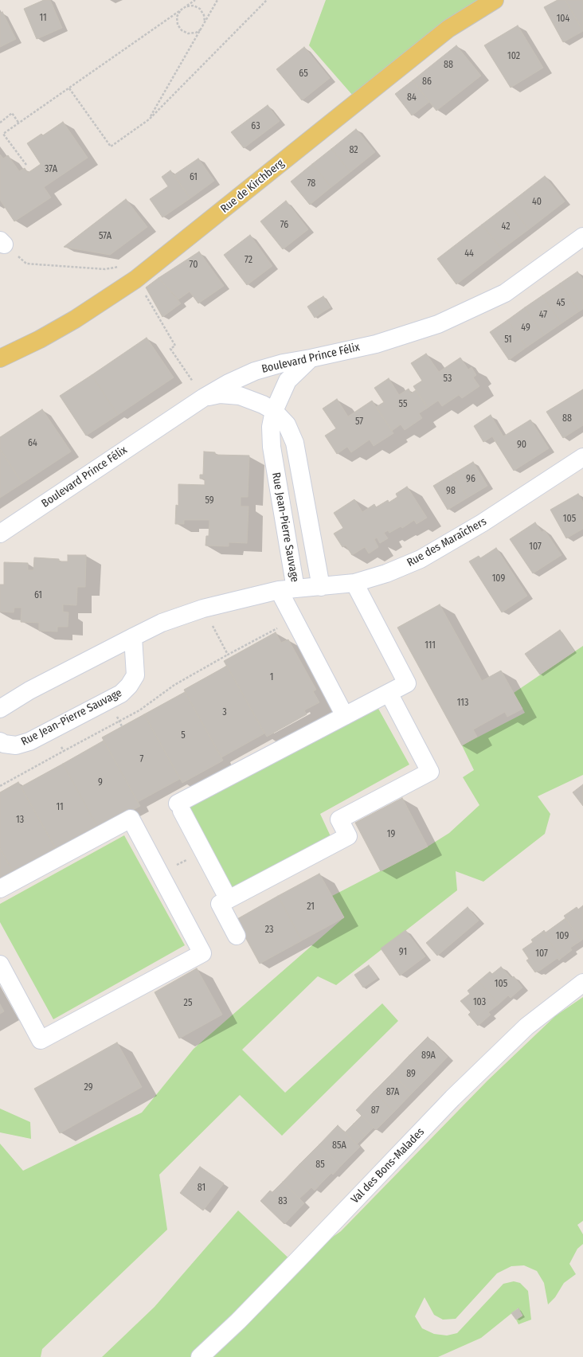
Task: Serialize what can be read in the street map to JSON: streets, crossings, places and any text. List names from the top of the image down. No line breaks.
{"streets":{"main road":["Rue de Kirchberg"],"street":["Boulevard Prince Félix","Rue Jean-Pierre Sauvage","Rue des Maraîchers","Val des Bons-Malades"]},"crossings":[["Boulevard Prince Félix","Rue Jean-Pierre Sauvage"],["Rue Jean-Pierre Sauvage","Rue des Maraîchers"]],"house_numbers":["11","104","102","88","65","86","84","63","82","37A","61","78","40","76","42","57A","44","72","70","45","47","49","51","53","55","88","57","64","90","96","98","59","105","107","109","61","111","1","113","3","5","7","9","11","13","19","21","23","109","91","107","105","103","25","89A","89","29","87A","87","85A","85","81","83"]}
